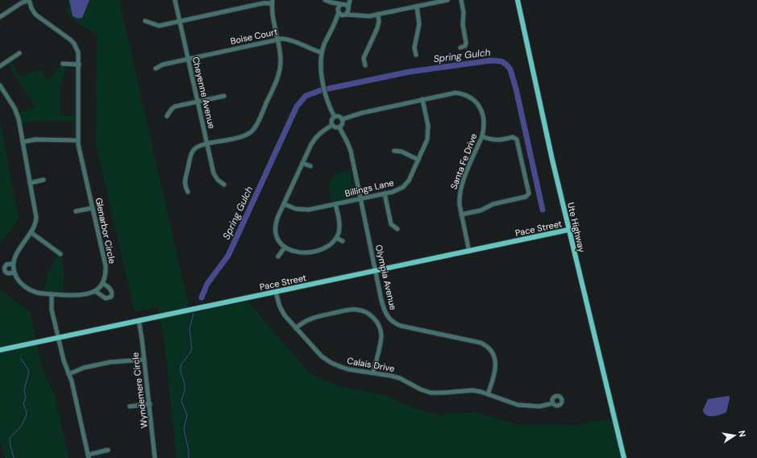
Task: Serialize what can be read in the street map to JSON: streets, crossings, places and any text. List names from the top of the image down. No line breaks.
{"streets":{"main road":["Ute Highway","Pace Street"],"street":["Boise Court","Cheyenne Avenue","Santa Fe Drive","Billings Lane","Glenarbor Circle","Olympia Avenue","Calais Drive","Wyndemere Circle"]},"crossings":[["Boise Court","Cheyenne Avenue"],["Santa Fe Drive","Billings Lane"],["Santa Fe Drive","Pace Street"],["Santa Fe Drive","Olympia Avenue"],["Billings Lane","Olympia Avenue"],["Ute Highway","Pace Street"],["Pace Street","Olympia Avenue"],["Pace Street","Calais Drive"],["Pace Street","Wyndemere Circle"],["Olympia Avenue","Calais Drive"]],"water":["Spring Gulch"],"north":"right"}
